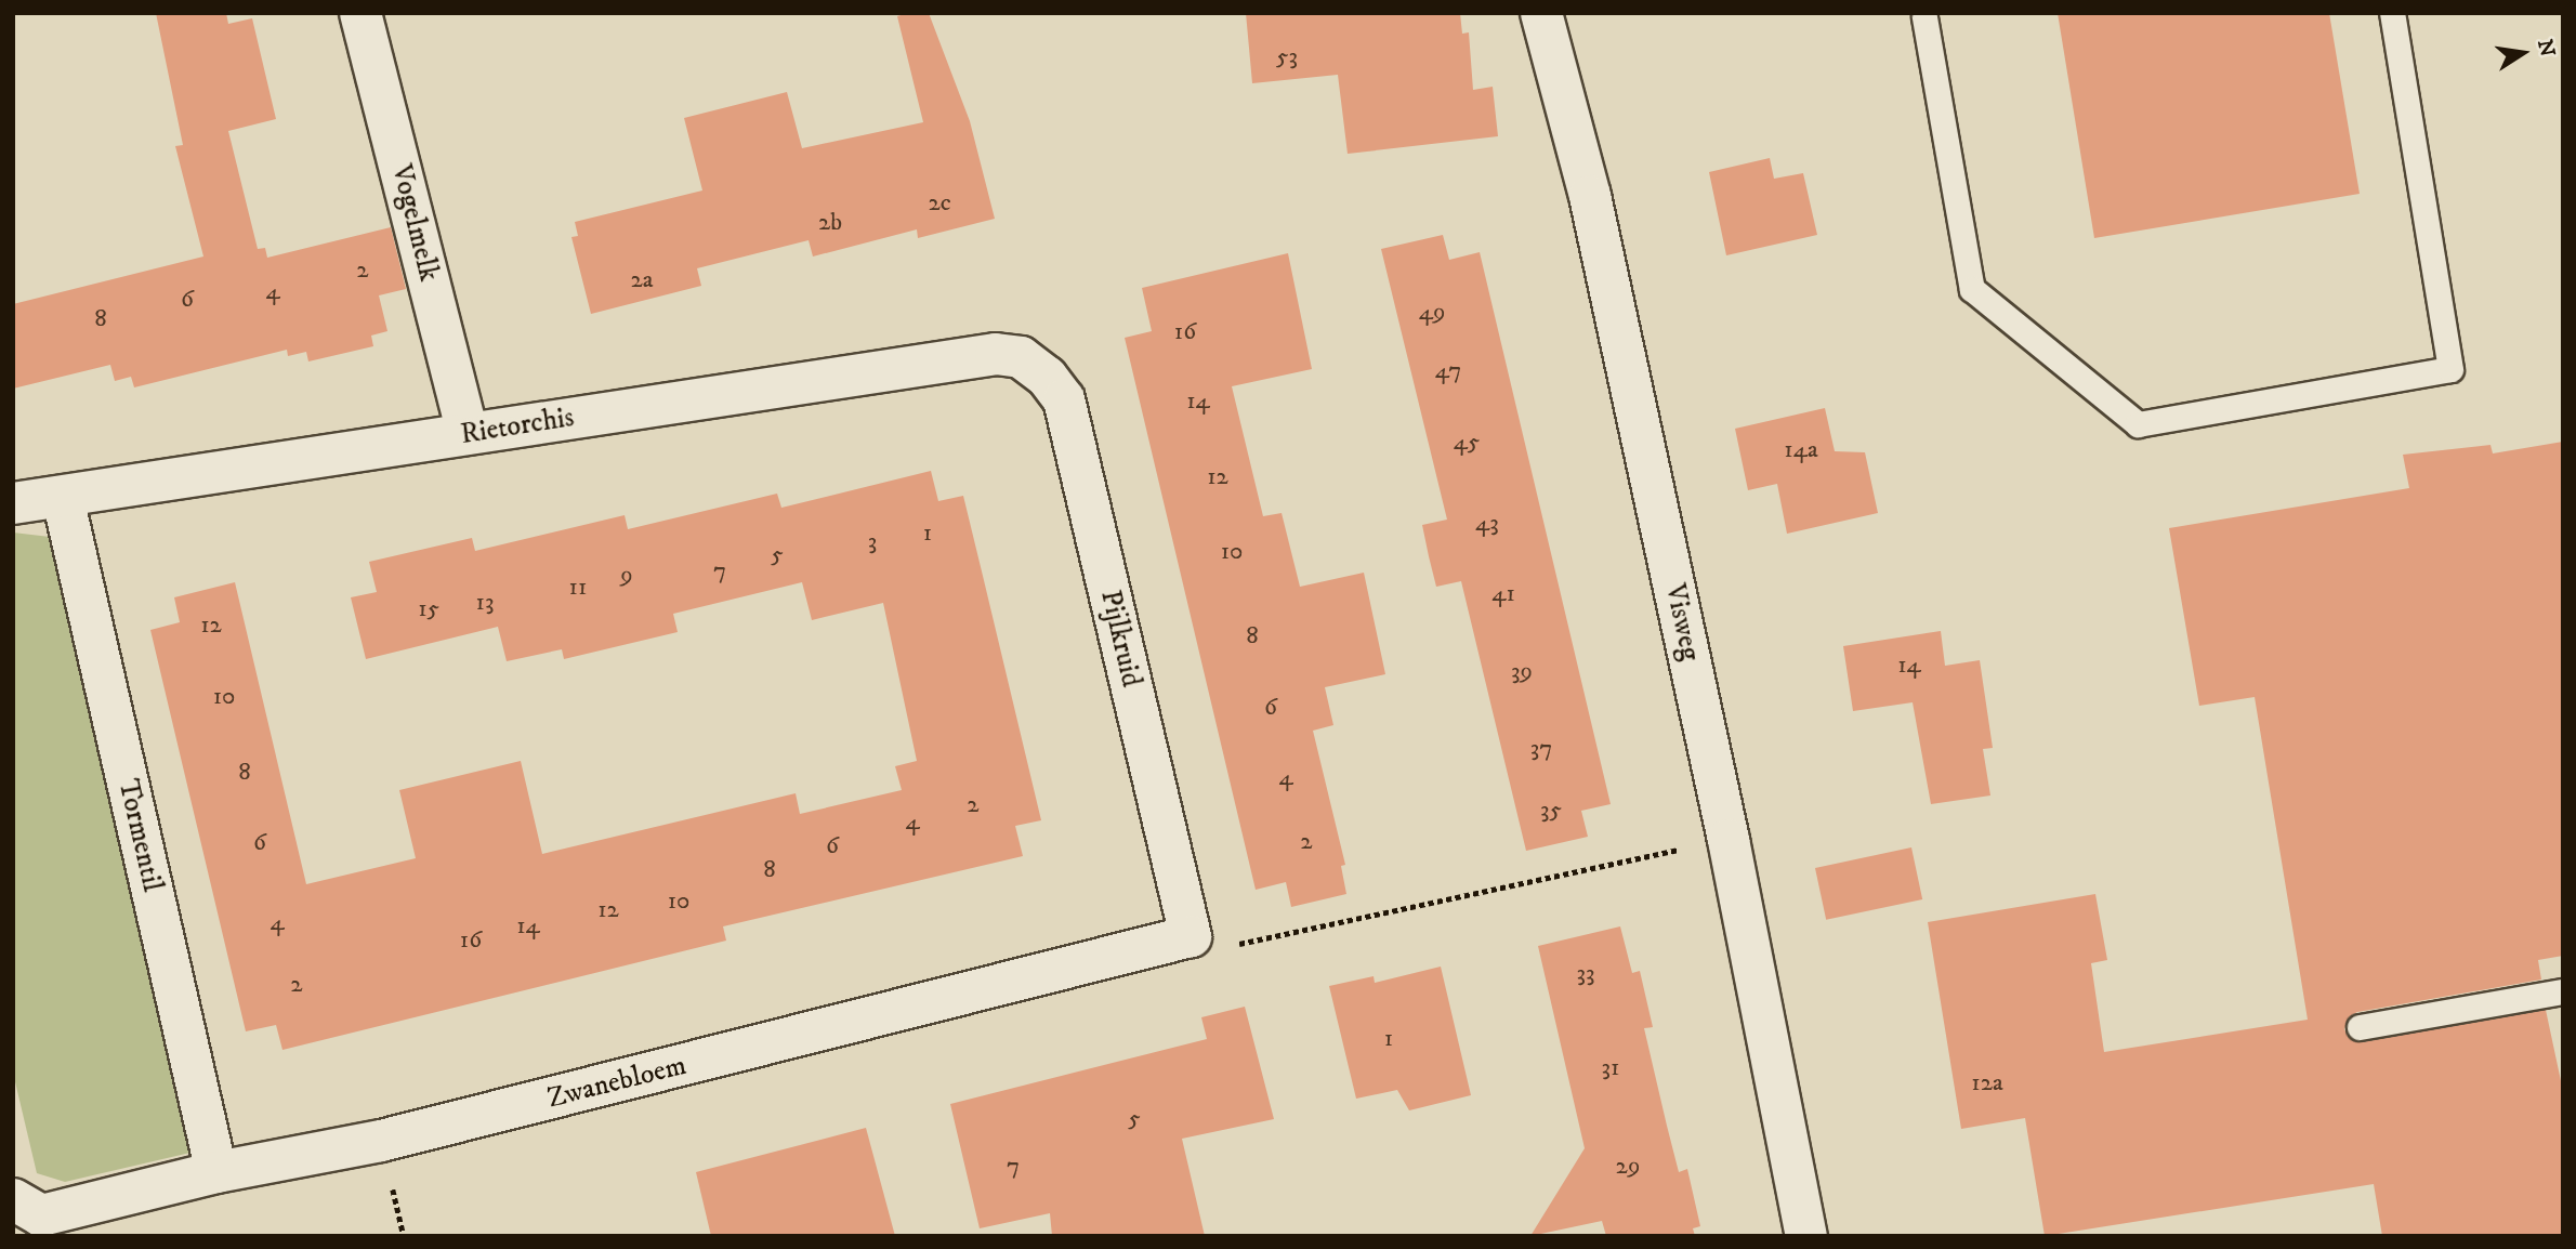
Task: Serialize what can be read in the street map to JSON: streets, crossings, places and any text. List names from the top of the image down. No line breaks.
{"streets":{"street":["Vogelmelk","Rietorchis","Visweg","Pijlkruid","Tormentil","Zwanebloem"]},"crossings":[["Vogelmelk","Rietorchis"],["Rietorchis","Pijlkruid"],["Rietorchis","Tormentil"],["Pijlkruid","Zwanebloem"],["Tormentil","Zwanebloem"]],"house_numbers":["53","2c","2b","2","2a","4","6","49","8","16","47","14","45","14a","12","43","1","3","10","5","7","9","11","41","13","15","12","8","14","39","10","6","37","8","4","2","35","4","2","6","6","8","10","12","4","14","16","33","2","1","31","12a","5","7","29"],"north":"right"}
